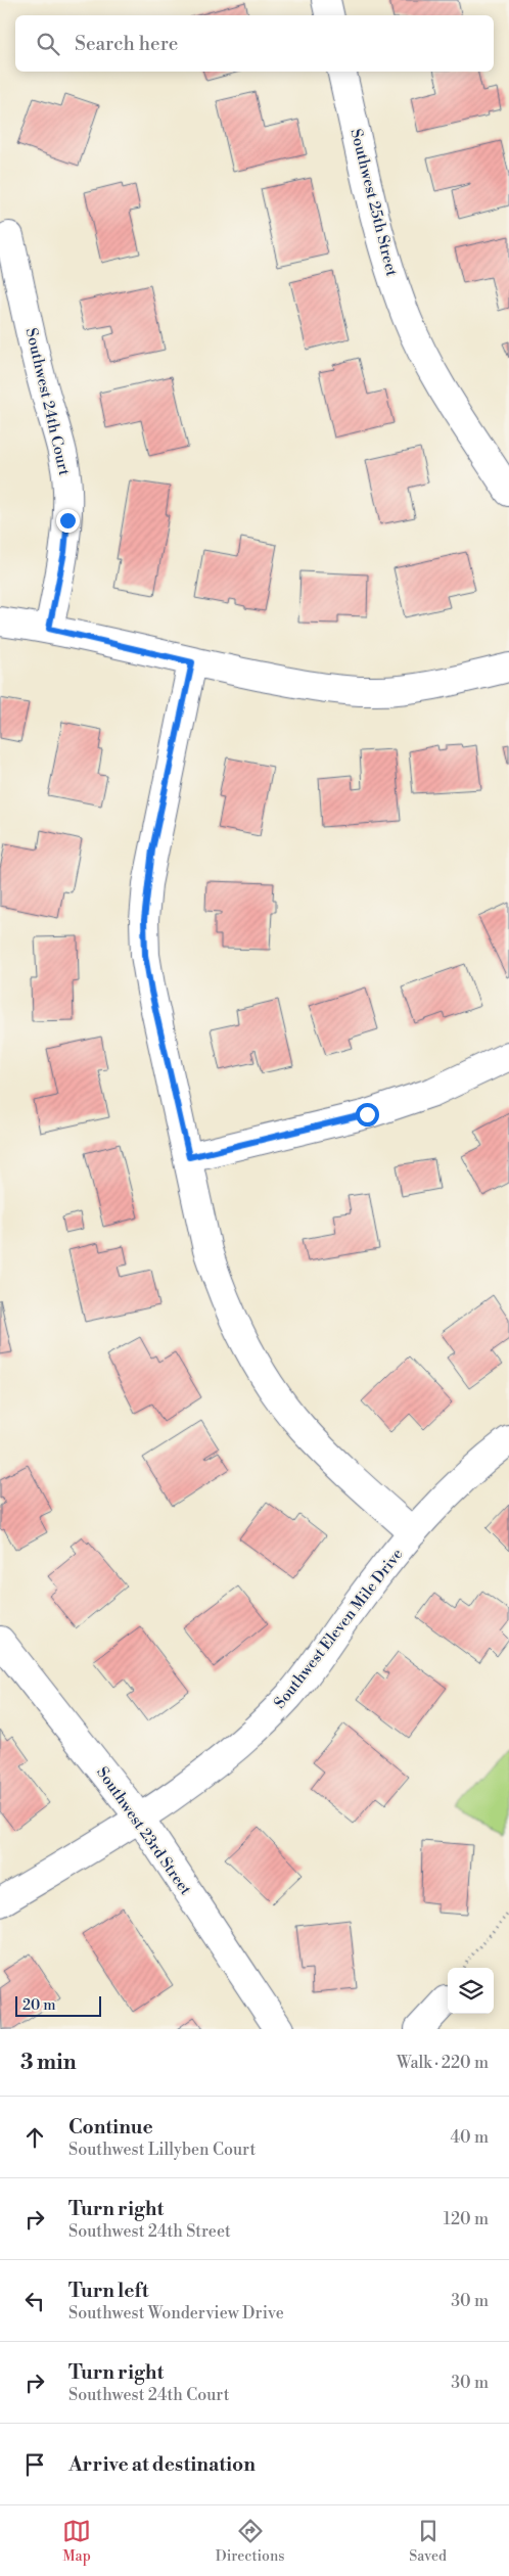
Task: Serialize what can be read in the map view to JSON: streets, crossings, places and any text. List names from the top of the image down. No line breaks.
{"streets":{"street":["Southwest 25th Street","Southwest 24th Court","Southwest Eleven Mile Drive","Southwest 23rd Street"]},"crossings":[["Southwest Eleven Mile Drive","Southwest 23rd Street"]],"scale_bar":"20 m","page":{"search":"Search here","scale":"20 m","heading":["3 min","Walk · 220 m"],"list":[["Continue","Southwest Lillyben Court","40 m"],["Turn right","Southwest 24th Street","120 m"],["Turn left","Southwest Wonderview Drive","30 m"],["Turn right","Southwest 24th Court","30 m"],"Arrive at destination"],"nav":["Map","Directions","Saved"]}}
